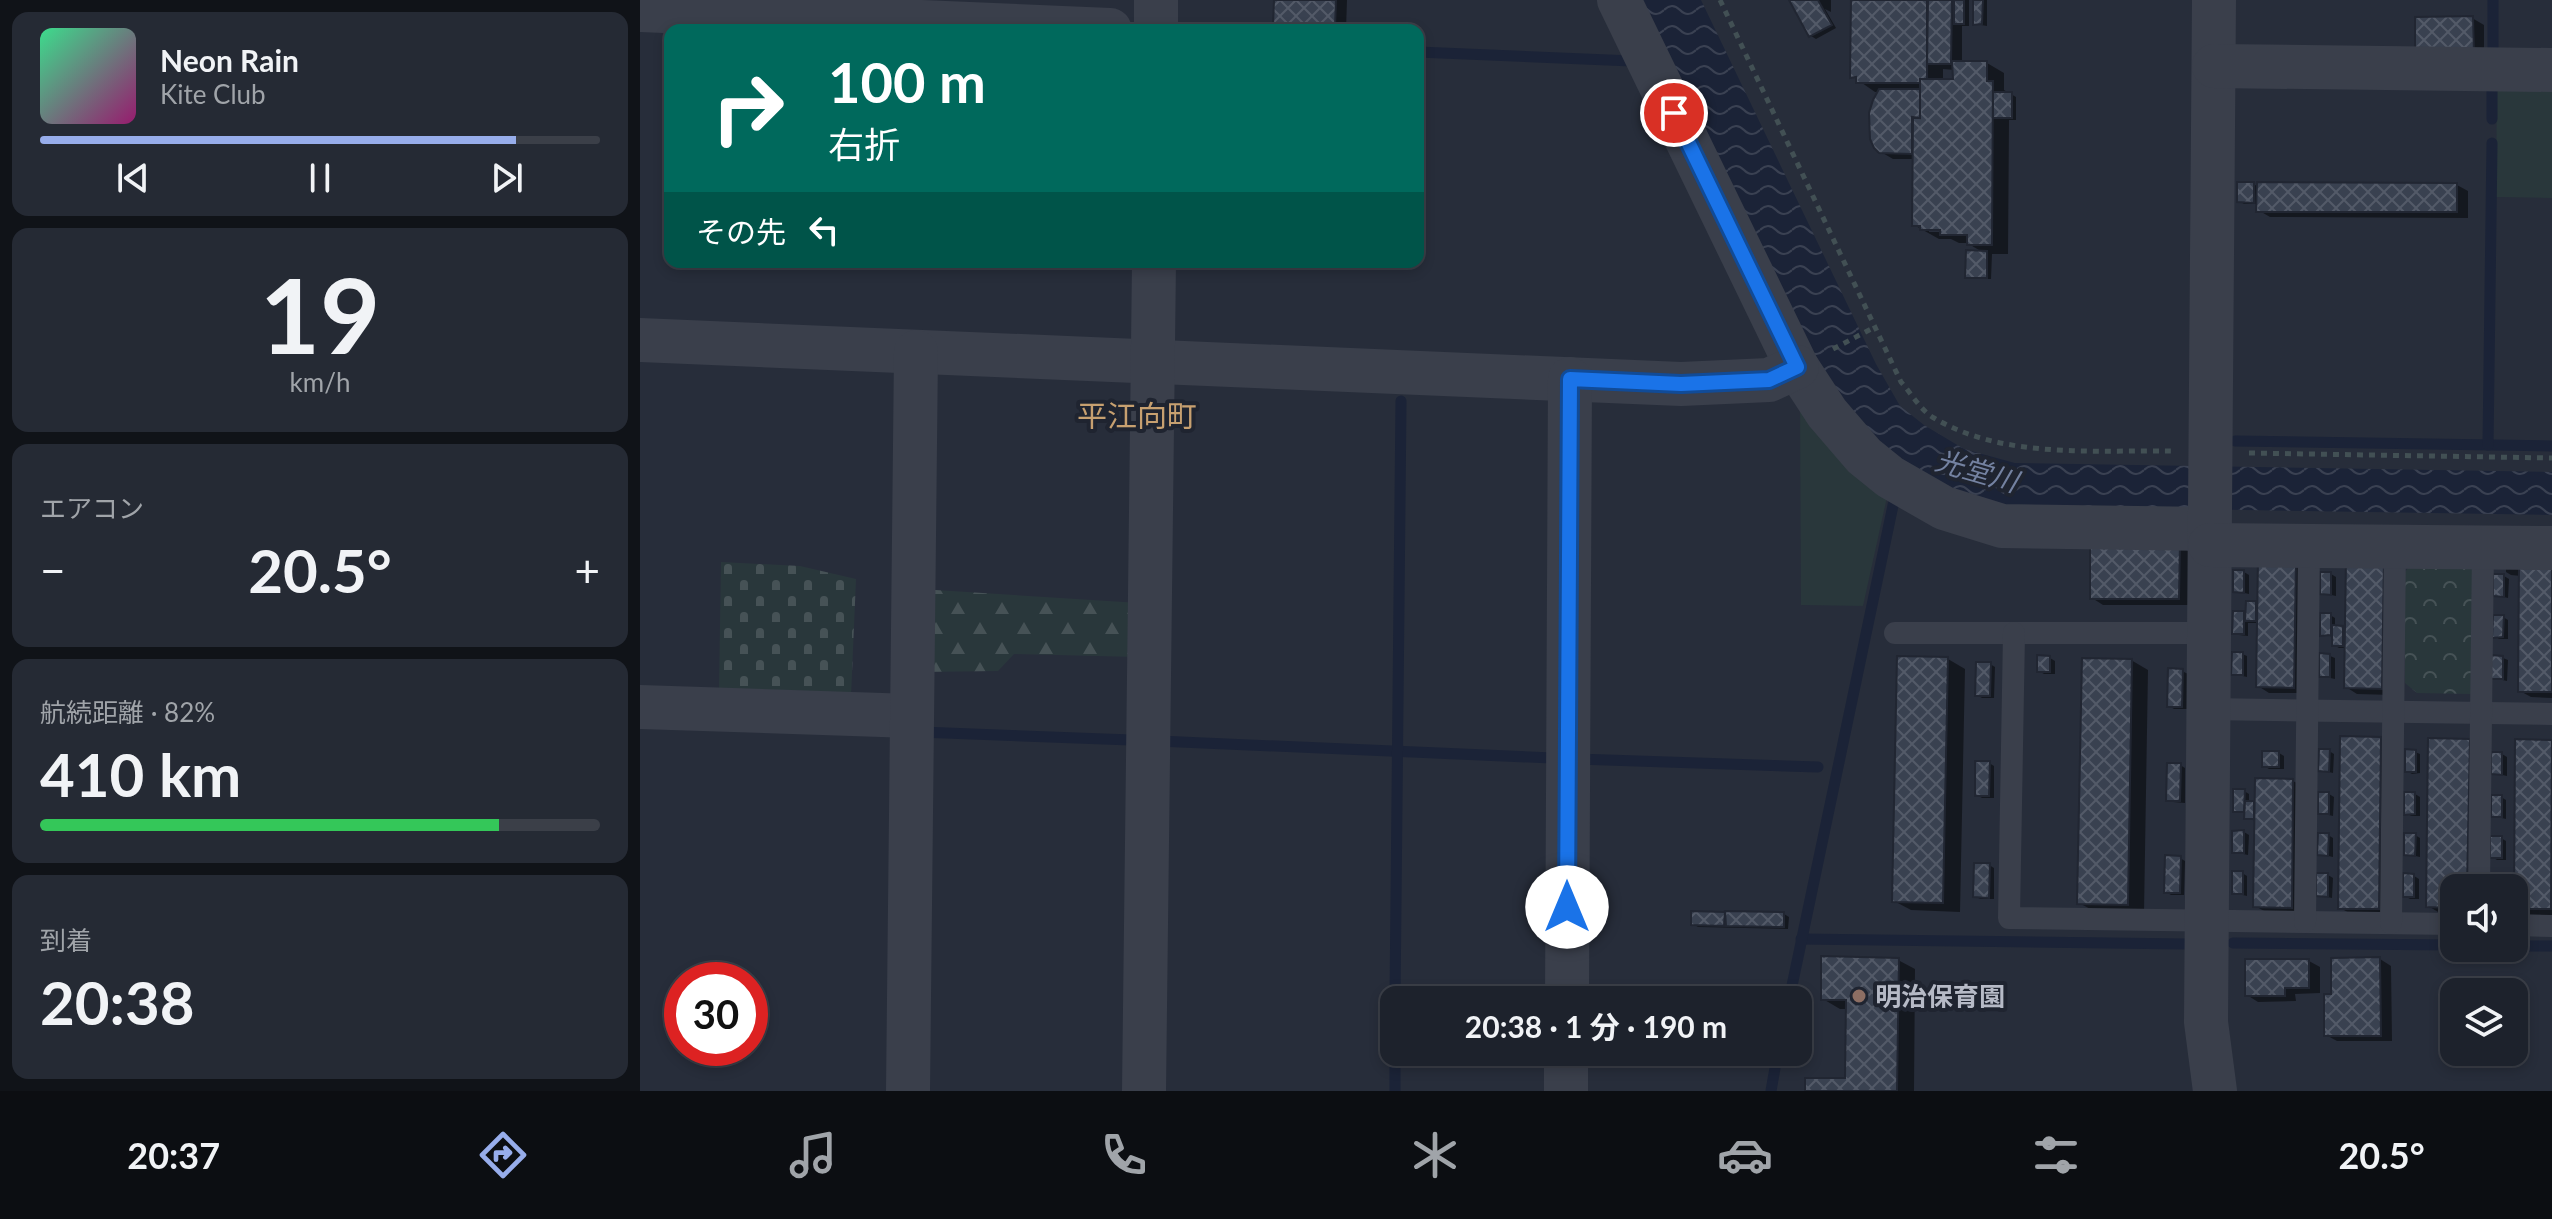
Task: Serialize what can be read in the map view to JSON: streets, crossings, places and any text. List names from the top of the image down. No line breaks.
{"districts":["平江向町"],"water":["光堂川"],"places":["明治保育園"],"page":{"turn":["100 m","右折"],"song":["Neon Rain","Kite Club"],"then":"その先","tile":[["19","km/h"],"エアコン",["航続距離 · 82%","410 km"],["到着","20:38"]],"heat":["−","20.5°","+"],"limit":"30","trip":"20:38 · 1 分 · 190 m","tabs":["20:37","20.5°"]}}
